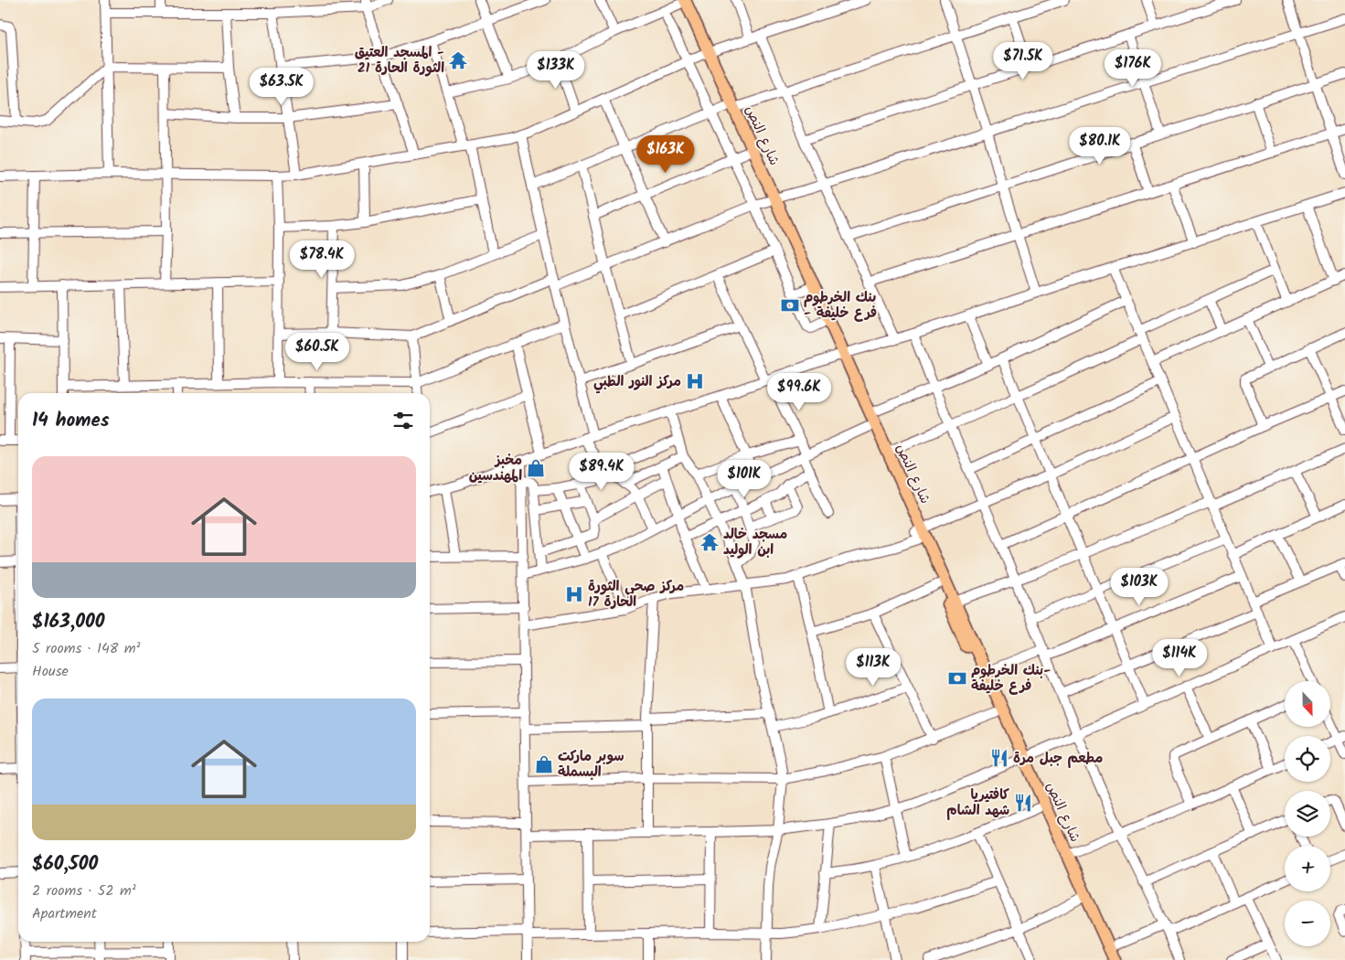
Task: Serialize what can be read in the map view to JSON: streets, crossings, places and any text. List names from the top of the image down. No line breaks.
{"streets":{"main road":["شارع النص"]},"places":{"temple":["المسجد العتيق - الثورة الحارة 21","مسجد خالد ابن الوليد"],"bank":["بنك الخرطوم - فرع خليفة","بنك الخرطوم- فرع خليفة"],"hospital":["مركز النور الطبي","مركز صحي الثورة الحارة 17"],"shop":["مخبز المهندسين","سوبر ماركت البسملة"],"restaurant":["مطعم جبل مرة","كافتيريا شهد الشام"]},"north":"bottom","page":{"price":["$71.5K","$176K","$133K","$63.5K","$80.1K","$163K","$78.4K","$60.5K","$99.6K","$89.4K","$101K","$103K","$114K","$113K"],"heading":"14 homes","list":[{"name":"$163,000","note":"5 rooms · 148 m² · House"},{"name":"$60,500","note":"2 rooms · 52 m² · Apartment"}],"map_buttons":["+","−"]}}
